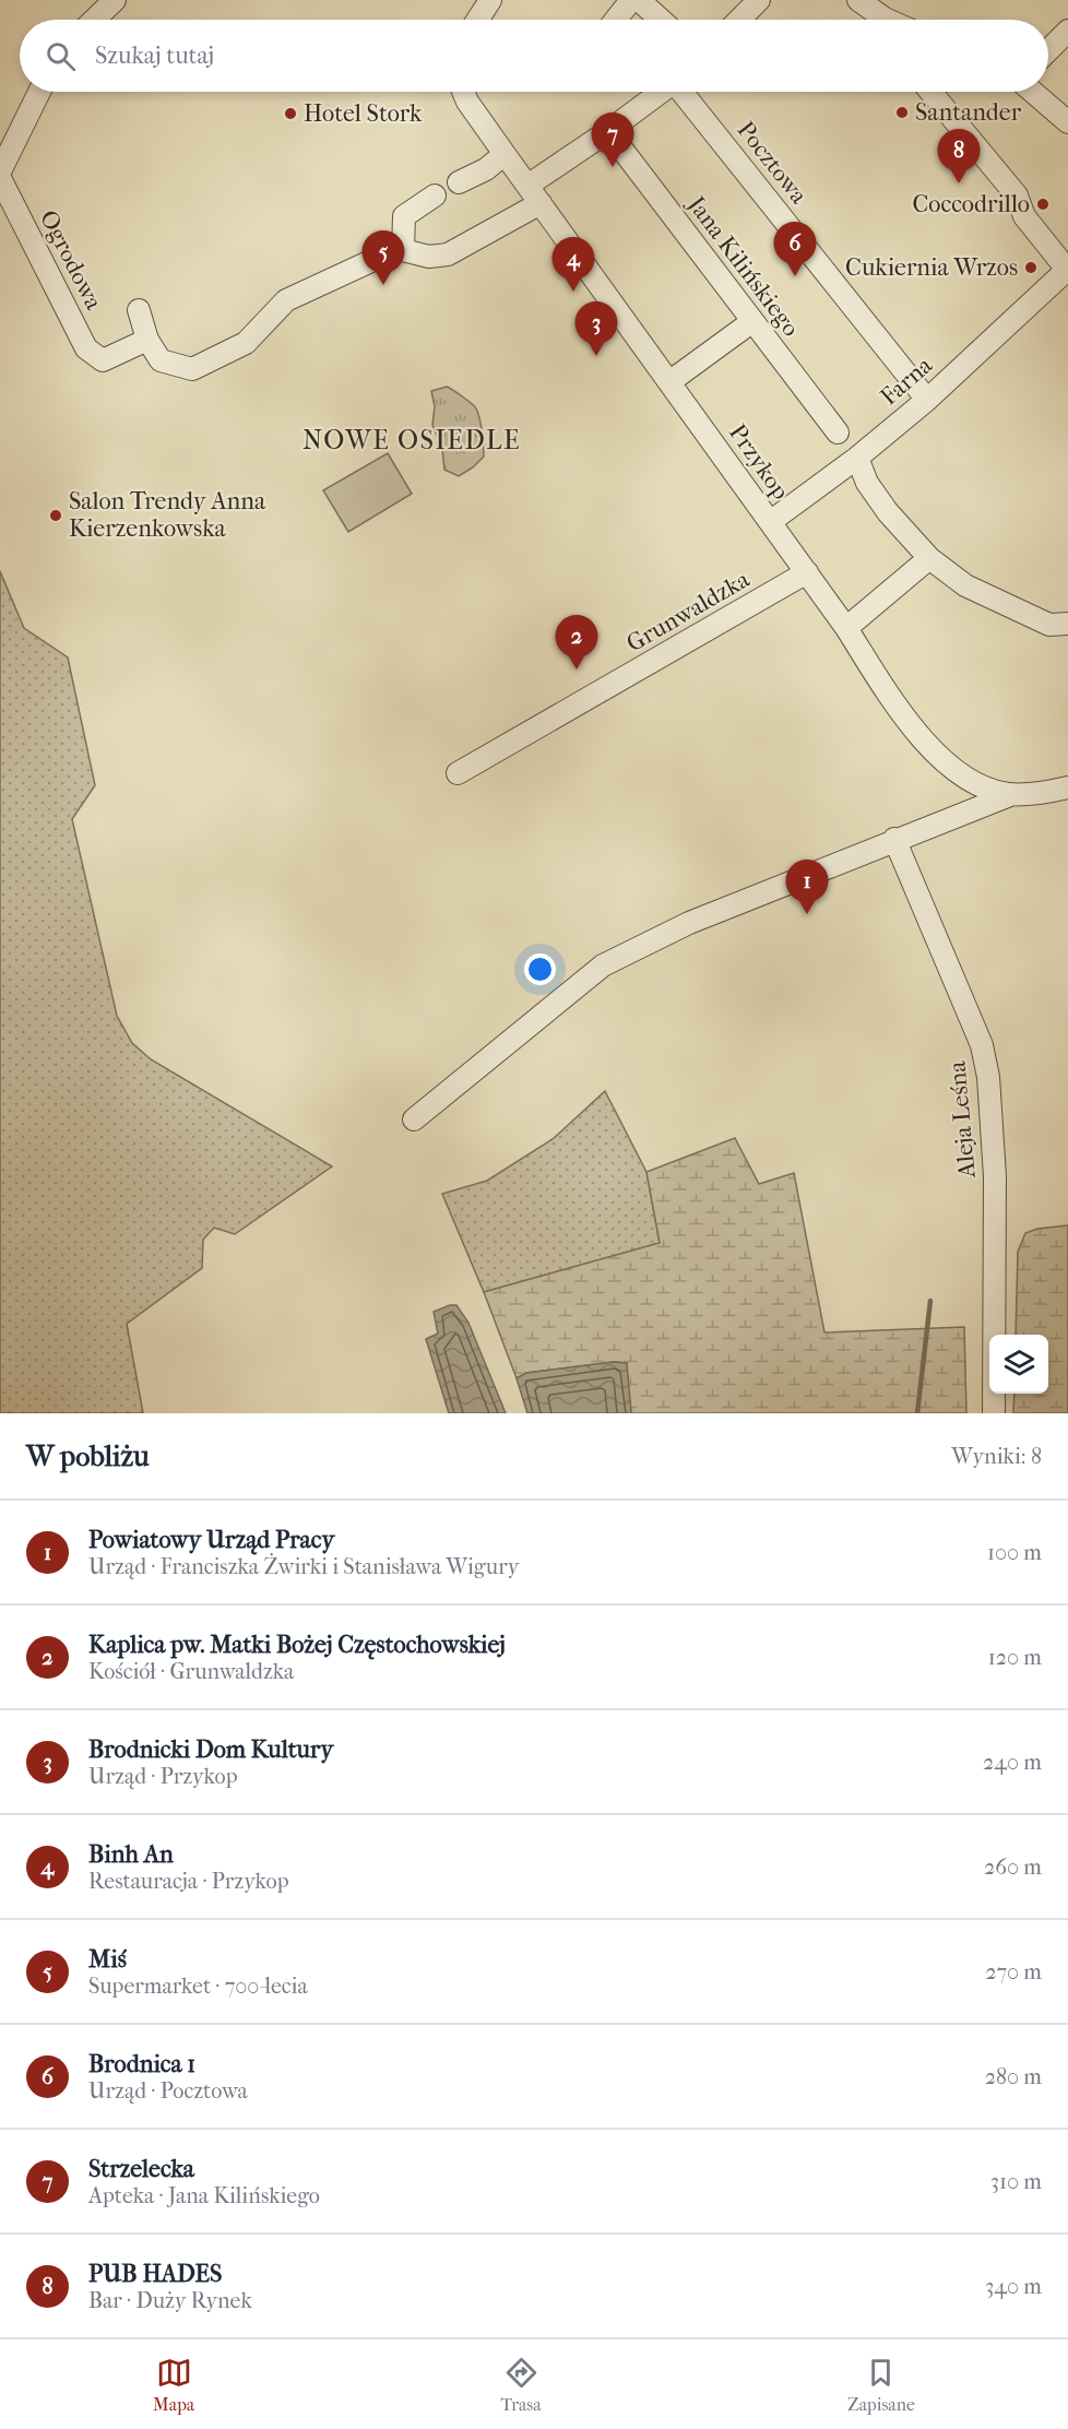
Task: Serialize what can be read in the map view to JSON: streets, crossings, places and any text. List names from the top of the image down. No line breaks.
{"streets":{"street":["Pocztowa","Ogrodowa","Jana Kilińskiego","Farna","Przykop","Grunwaldzka","Aleja Leśna"]},"crossings":[["Pocztowa","Farna"],["Farna","Przykop"],["Przykop","Grunwaldzka"]],"districts":["NOWE OSIEDLE"],"places":["Santander","Hotel Stork","Coccodrillo","Cukiernia Wrzos","Salon Trendy Anna Kierzenkowska"],"page":{"search":"Szukaj tutaj","pins":["7","8","6","5","4","3","2","1"],"heading":["W pobliżu","Wyniki: 8"],"list":[{"mark":"1","name":"Powiatowy Urząd Pracy","note":"Urząd · Franciszka Żwirki i Stanisława Wigury","value":"100 m"},{"mark":"2","name":"Kaplica pw. Matki Bożej Częstochowskiej","note":"Kościół · Grunwaldzka","value":"120 m"},{"mark":"3","name":"Brodnicki Dom Kultury","note":"Urząd · Przykop","value":"240 m"},{"mark":"4","name":"Binh An","note":"Restauracja · Przykop","value":"260 m"},{"mark":"5","name":"Miś","note":"Supermarket · 700-lecia","value":"270 m"},{"mark":"6","name":"Brodnica 1","note":"Urząd · Pocztowa","value":"280 m"},{"mark":"7","name":"Strzelecka","note":"Apteka · Jana Kilińskiego","value":"310 m"},{"mark":"8","name":"PUB HADES","note":"Bar · Duży Rynek","value":"340 m"}],"nav":["Mapa","Trasa","Zapisane"]}}
